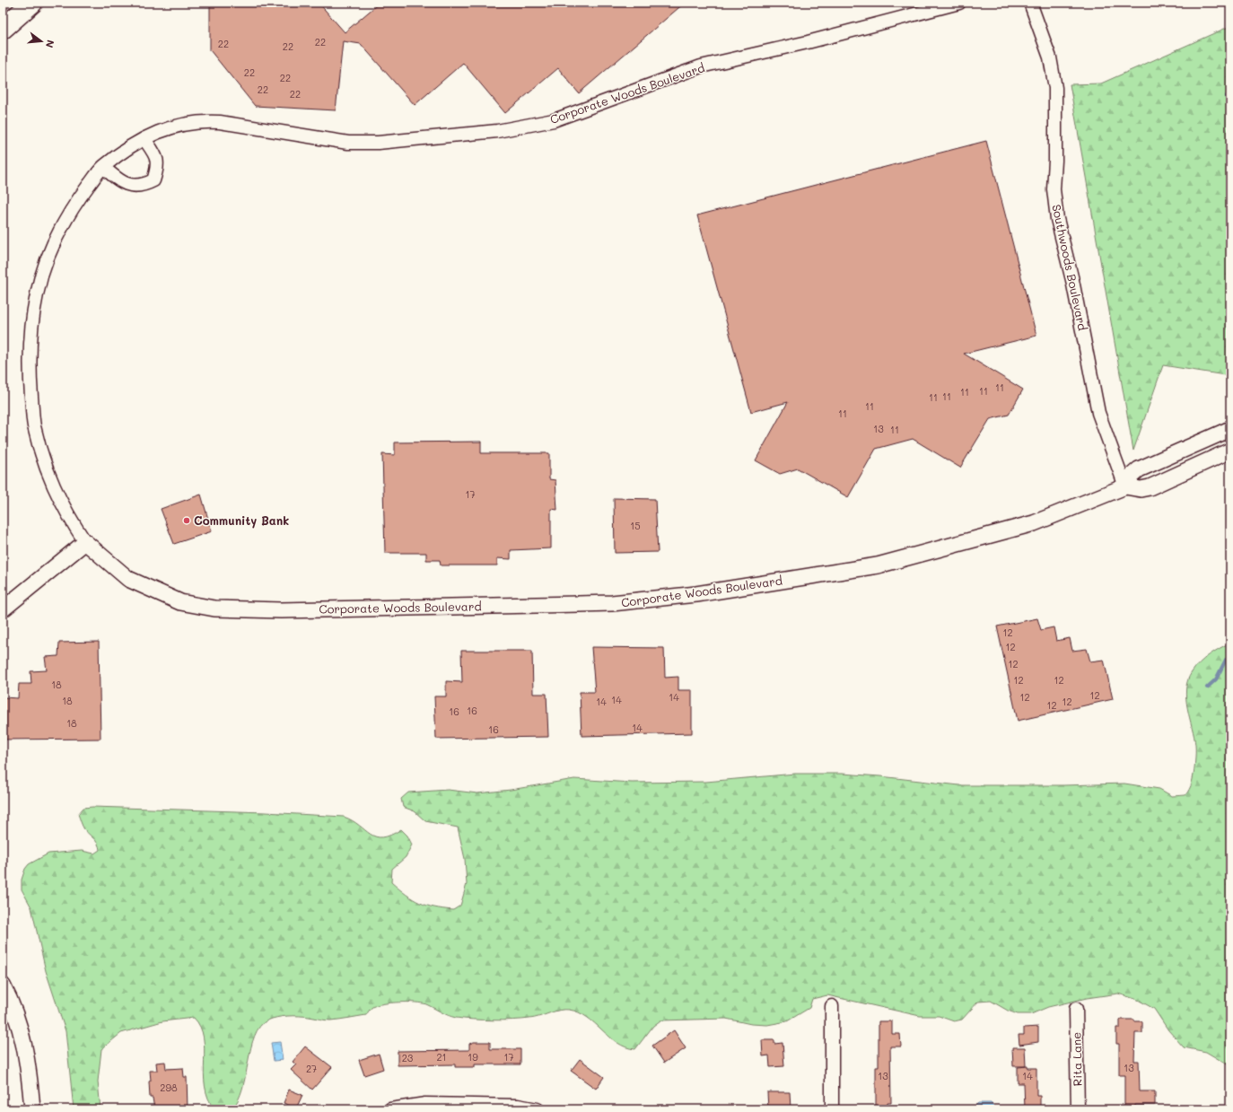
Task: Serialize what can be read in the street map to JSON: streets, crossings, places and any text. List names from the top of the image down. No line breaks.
{"streets":{"street":["Corporate Woods Boulevard","Southwoods Boulevard","Rita Lane"]},"crossings":[["Corporate Woods Boulevard","Southwoods Boulevard"]],"places":["Community Bank"],"house_numbers":["22","22","22","22","22","22","22","11","11","11","11","11","11","11","13","11","17","15","12","12","12","12","12","18","12","14","12","14","18","14","12","12","16","16","18","14","16","21","19","17","23","13","27","13","14","298"],"north":"right"}
